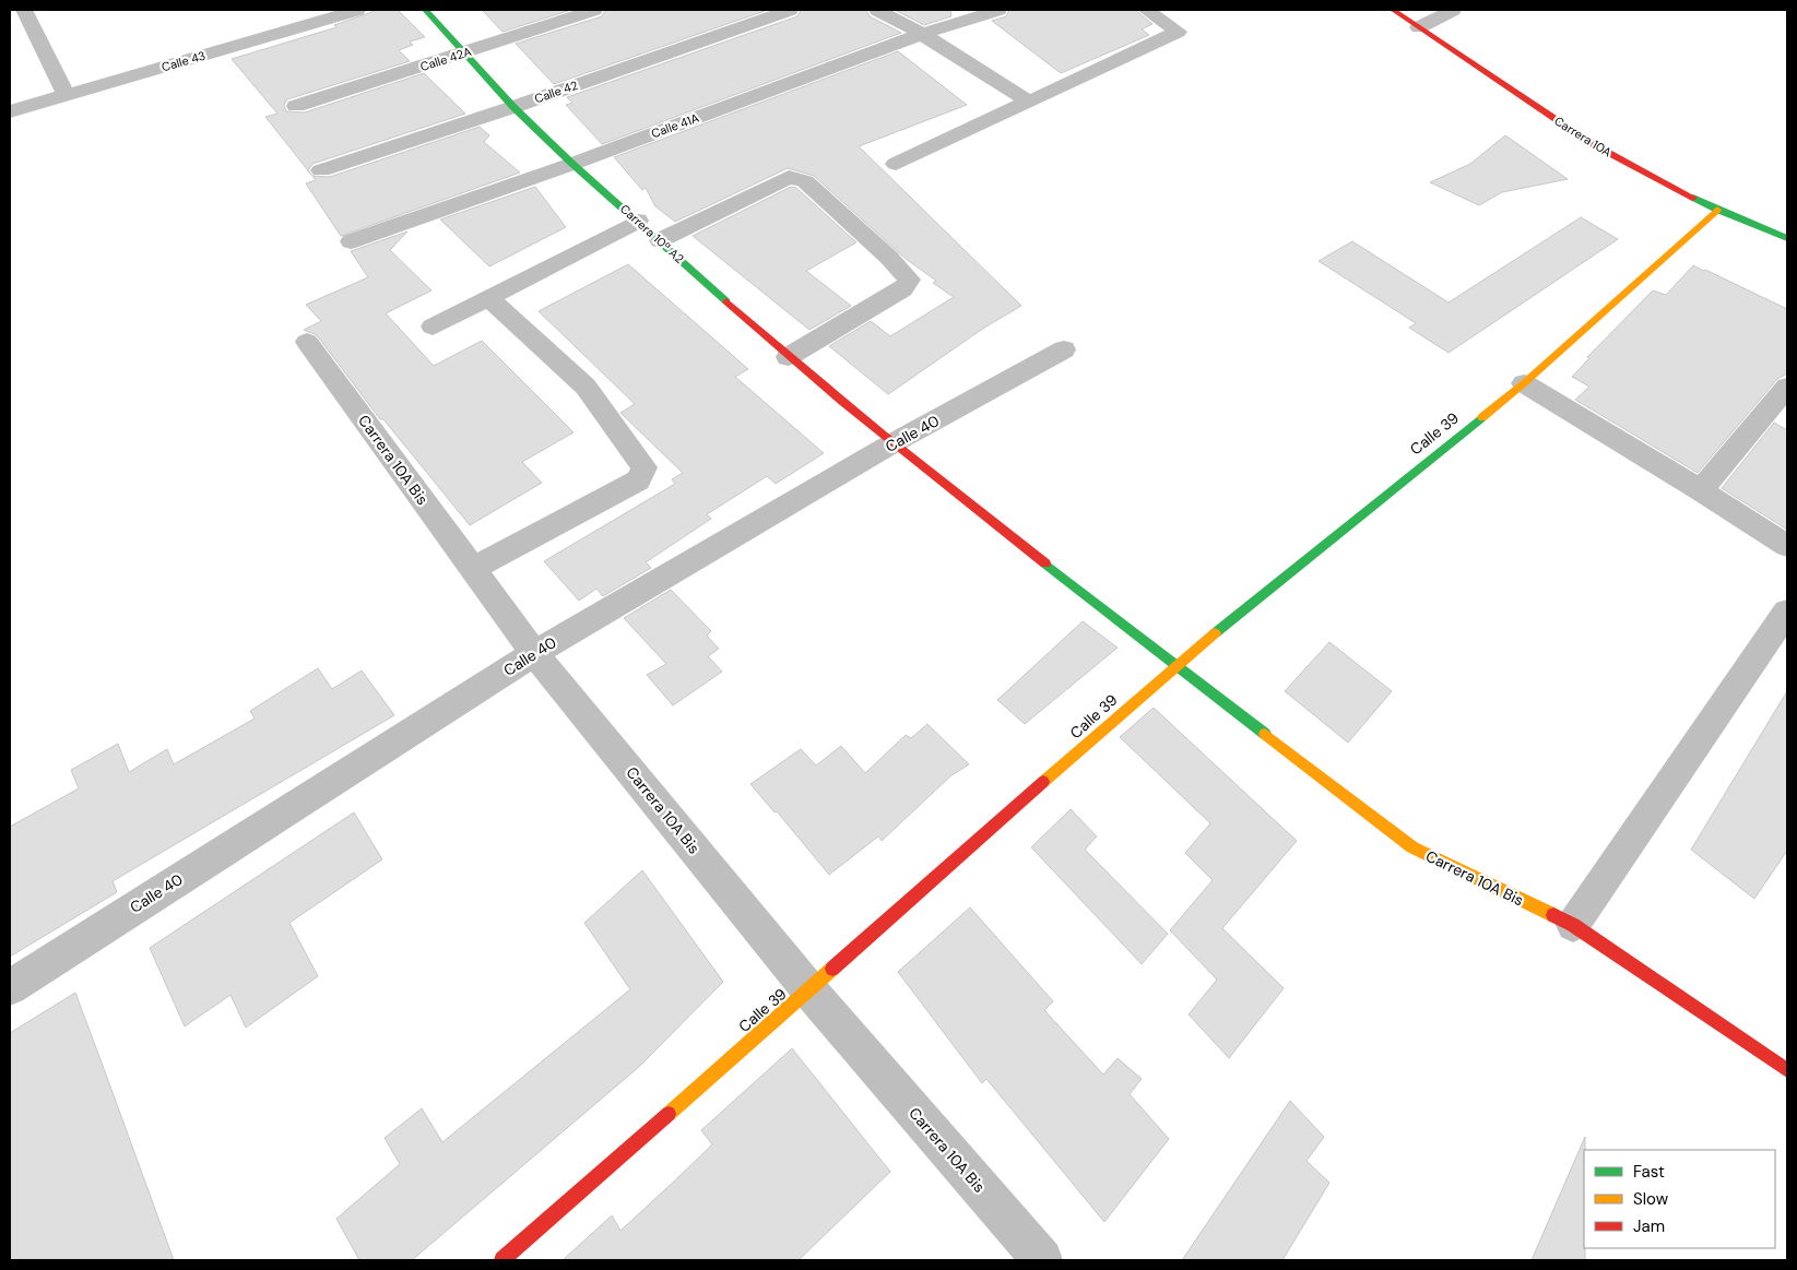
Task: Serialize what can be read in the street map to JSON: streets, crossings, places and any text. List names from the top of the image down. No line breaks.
{"streets":{"street":["Calle 42A","Calle 43","Calle 42","Calle 41A","Carrera 10A","Carrera 10ª A2","Calle 40","Calle 39","Carrera 10A Bis"]},"crossings":[["Calle 42A","Carrera 10ª A2"],["Calle 42","Carrera 10ª A2"],["Calle 41A","Carrera 10ª A2"],["Carrera 10A","Calle 39"],["Carrera 10ª A2","Calle 40"],["Carrera 10ª A2","Carrera 10A Bis"],["Calle 40","Carrera 10A Bis"],["Calle 39","Carrera 10A Bis"]],"legend":["Fast","Slow","Jam"]}
